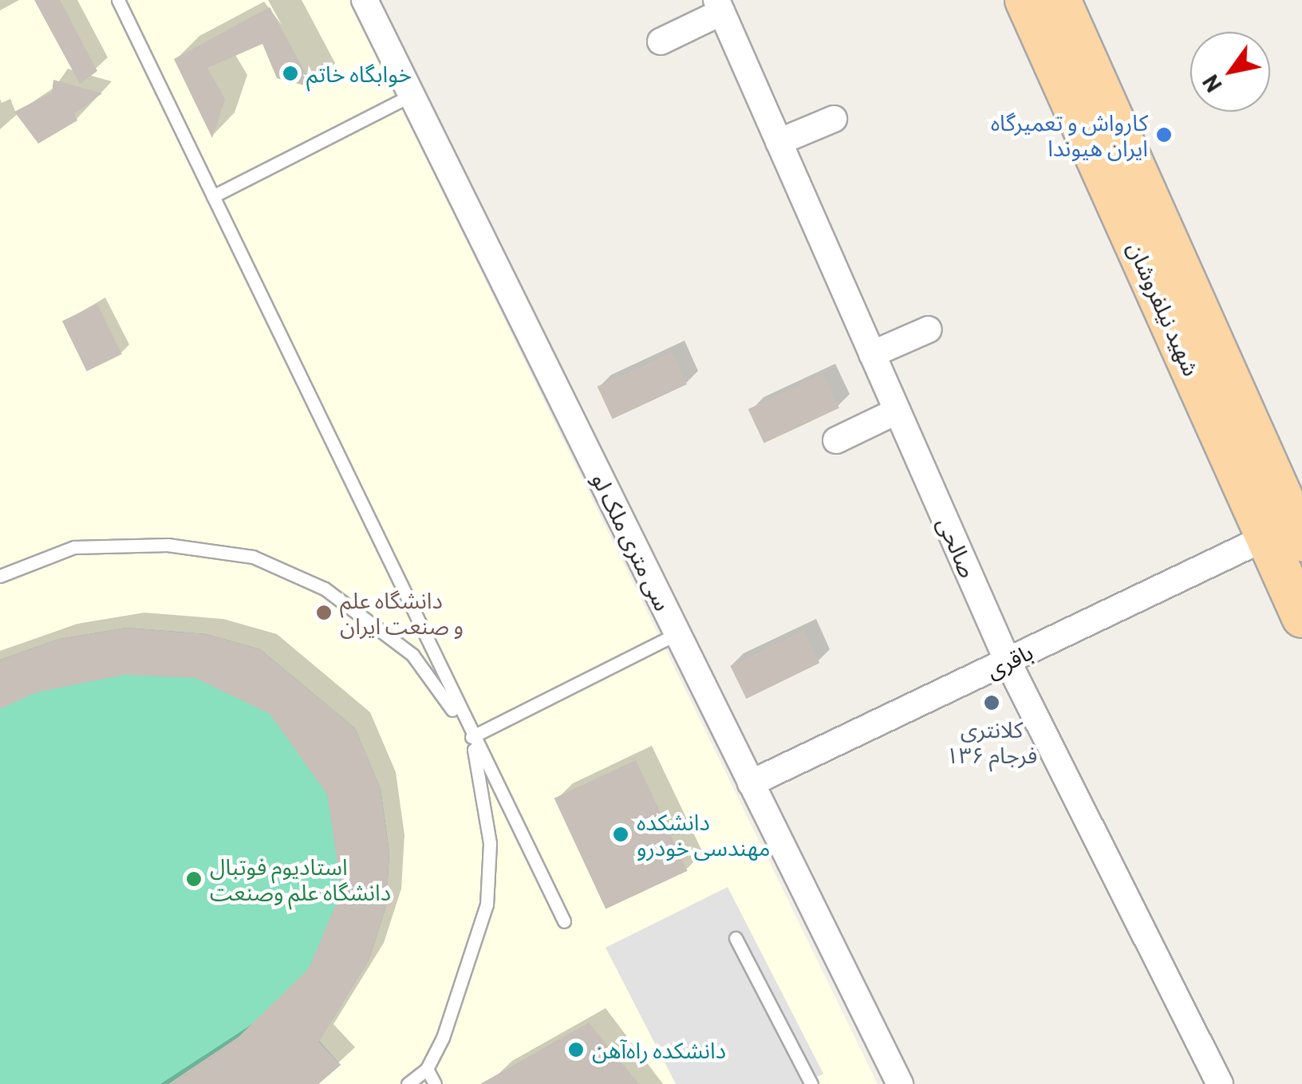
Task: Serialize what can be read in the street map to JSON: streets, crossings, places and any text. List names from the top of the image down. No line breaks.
{"streets":{"main road":["شهید نیلفروشان"],"street":["سی متری ملک لو","صالحی","باقری"]},"crossings":[["شهید نیلفروشان","باقری"],["سی متری ملک لو","باقری"],["صالحی","باقری"]],"places":["خوابگاه خاتم","کارواش و تعمیرگاه ایران هیوندا","دانشگاه علم و صنعت ایران","کلانتری ۱۳۶ فرجام","دانشکده مهندسی خودرو","استادیوم فوتبال دانشگاه علم وصنعت","دانشکده راه‌آهن"],"north":"bottom left"}
